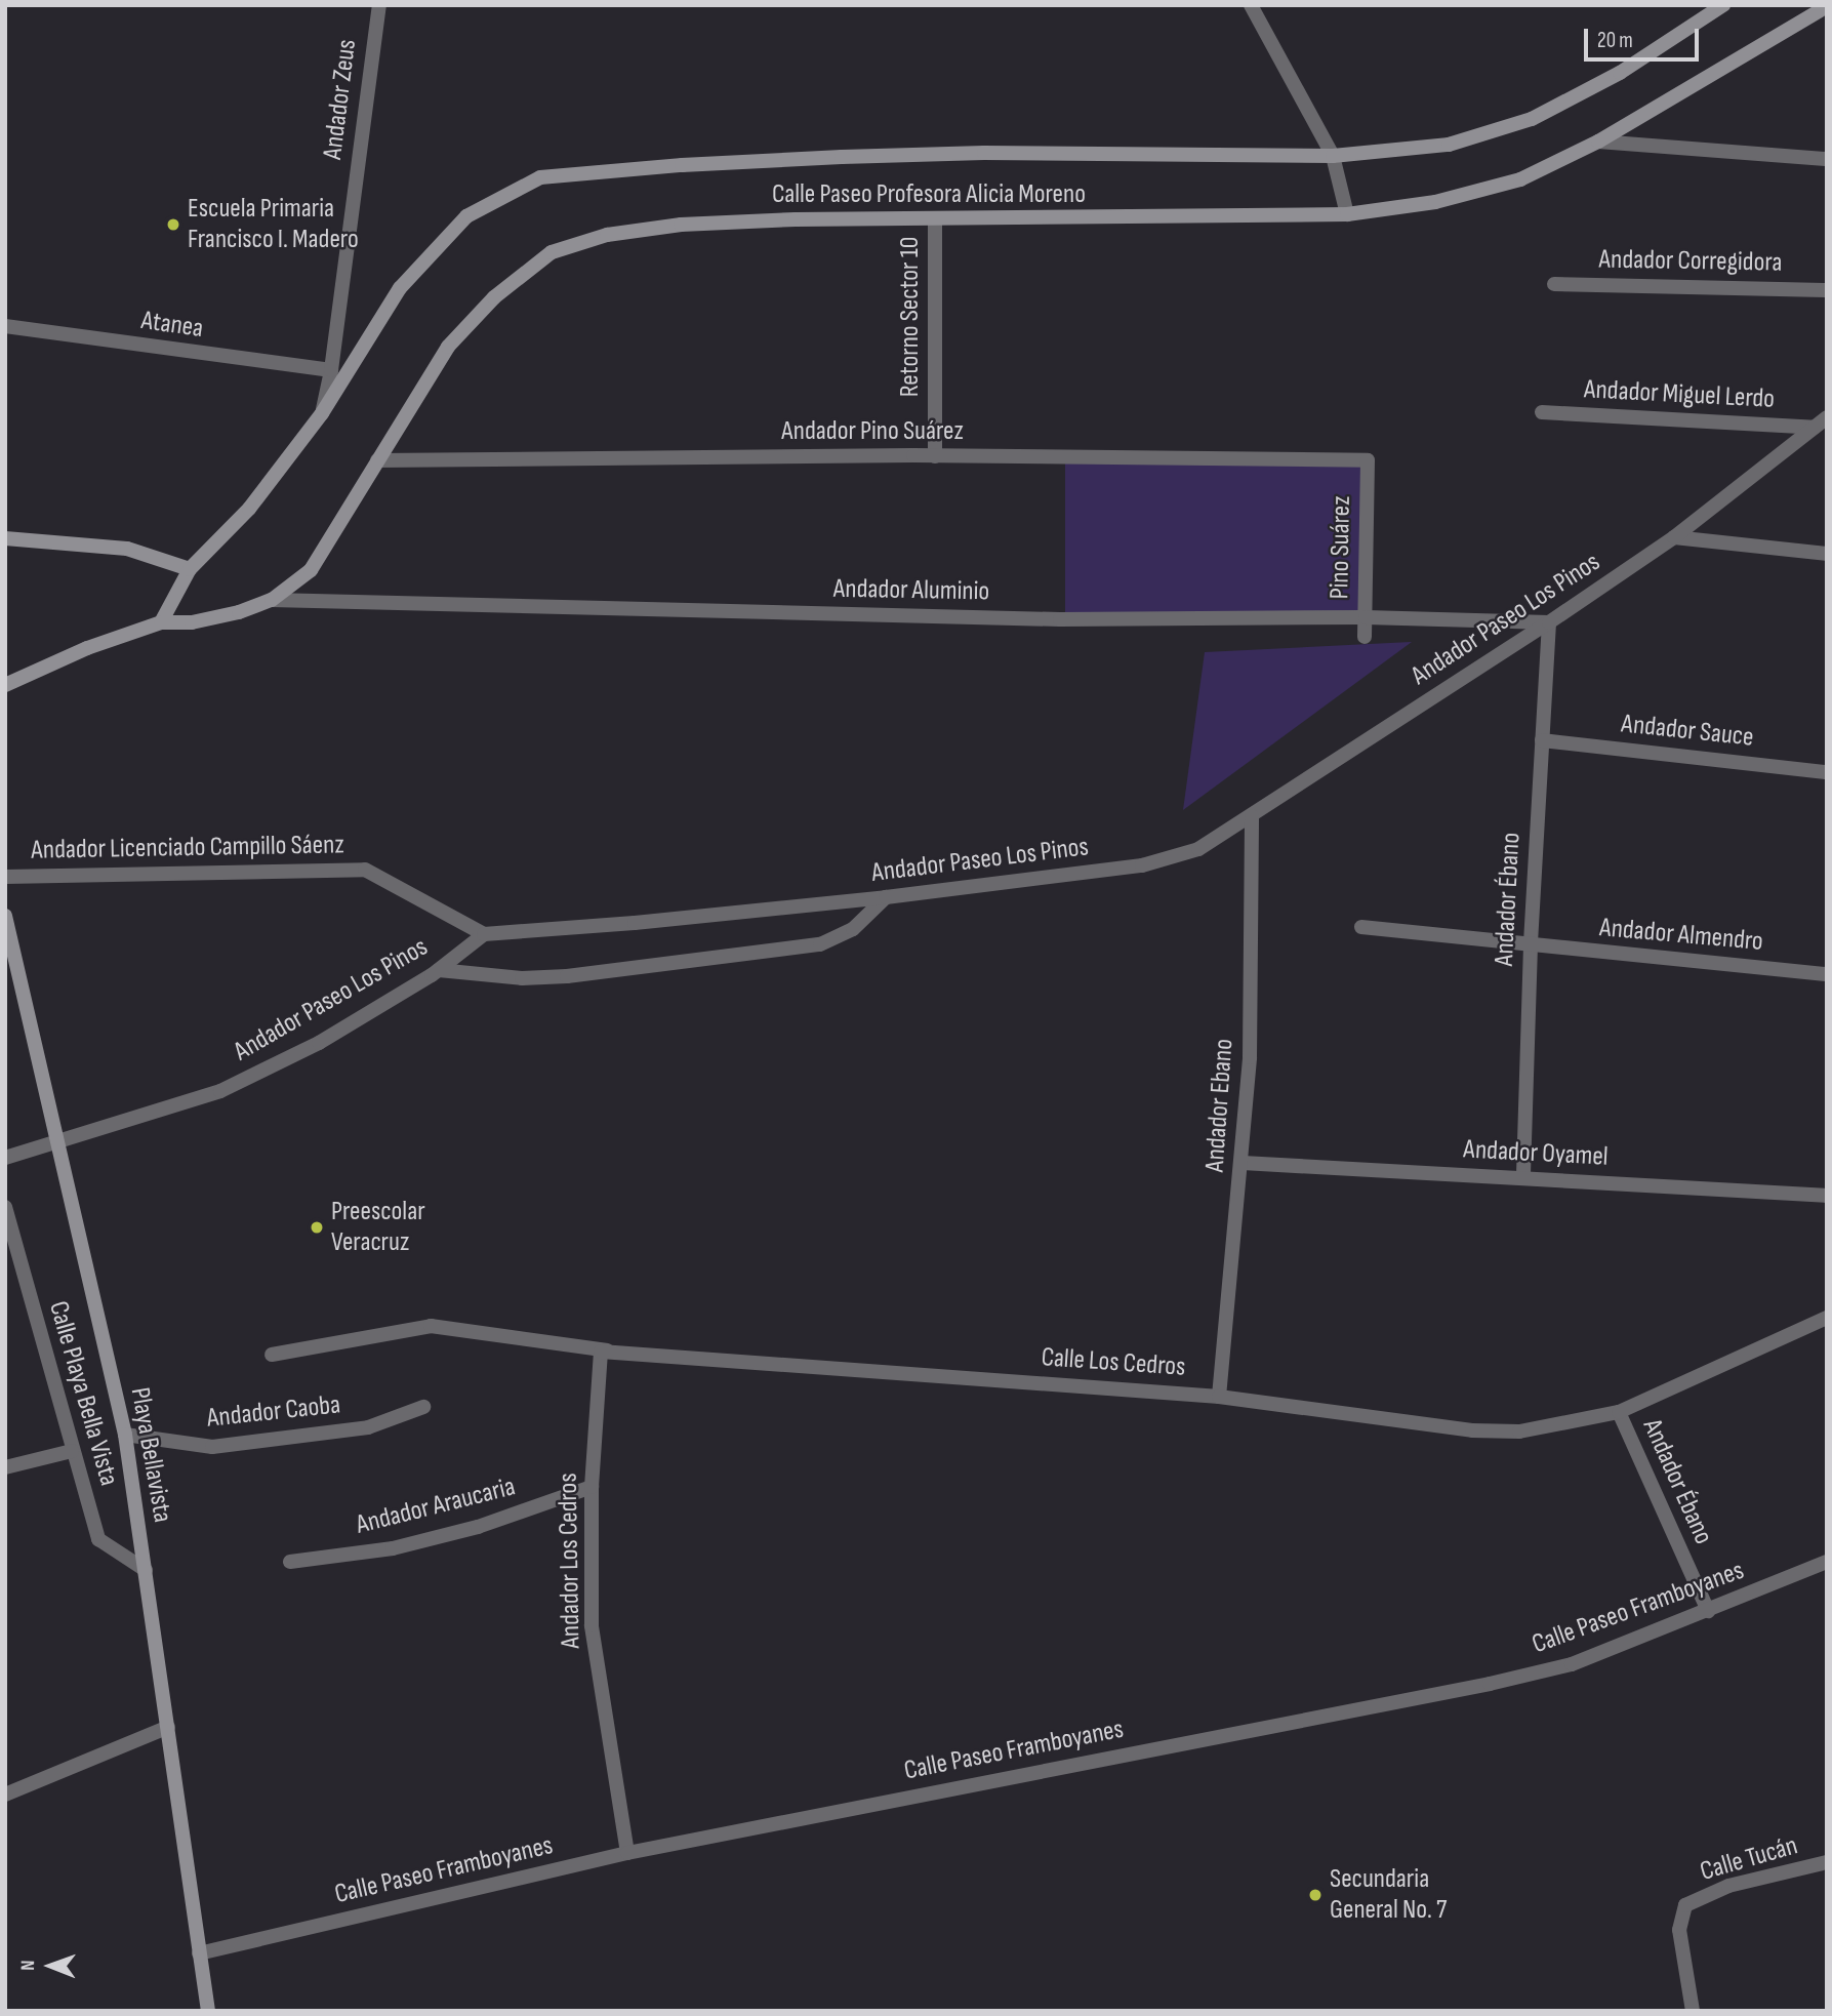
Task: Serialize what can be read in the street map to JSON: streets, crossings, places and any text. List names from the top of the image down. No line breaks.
{"streets":{"street":["Andador Zeus","Calle Paseo Profesora Alicia Moreno","Andador Corregidora","Retorno Sector 10","Atanea","Andador Miguel Lerdo","Andador Pino Suárez","Pino Suárez","Andador Aluminio","Andador Paseo Los Pinos","Andador Sauce","Andador Licenciado Campillo Sáenz","Andador Ébano","Andador Almendro","Andador Ebano","Andador Oyamel","Calle Los Cedros","Calle Playa Bella Vista","Andador Caoba","Playa Bellavista","Andador Araucaria","Andador Los Cedros","Calle Paseo Framboyanes","Calle Tucán"]},"crossings":[["Andador Zeus","Calle Paseo Profesora Alicia Moreno"],["Andador Zeus","Atanea"],["Calle Paseo Profesora Alicia Moreno","Retorno Sector 10"],["Calle Paseo Profesora Alicia Moreno","Andador Pino Suárez"],["Calle Paseo Profesora Alicia Moreno","Andador Aluminio"],["Retorno Sector 10","Andador Pino Suárez"],["Andador Miguel Lerdo","Andador Paseo Los Pinos"],["Andador Pino Suárez","Pino Suárez"],["Pino Suárez","Andador Aluminio"],["Andador Aluminio","Andador Paseo Los Pinos"],["Andador Aluminio","Andador Ébano"],["Andador Paseo Los Pinos","Andador Licenciado Campillo Sáenz"],["Andador Paseo Los Pinos","Andador Ébano"],["Andador Paseo Los Pinos","Andador Ebano"],["Andador Paseo Los Pinos","Playa Bellavista"],["Andador Sauce","Andador Ébano"],["Andador Ébano","Andador Almendro"],["Andador Ébano","Andador Oyamel"],["Andador Ébano","Calle Los Cedros"],["Andador Ébano","Calle Paseo Framboyanes"],["Andador Ebano","Andador Oyamel"],["Andador Ebano","Calle Los Cedros"],["Calle Los Cedros","Andador Los Cedros"],["Calle Playa Bella Vista","Playa Bellavista"],["Andador Caoba","Playa Bellavista"],["Playa Bellavista","Calle Paseo Framboyanes"],["Andador Araucaria","Andador Los Cedros"],["Andador Los Cedros","Calle Paseo Framboyanes"]],"places":["Escuela Primaria Francisco I. Madero","Preescolar Veracruz","Secundaria General No. 7"],"scale_bar":"20 m","north":"left"}
